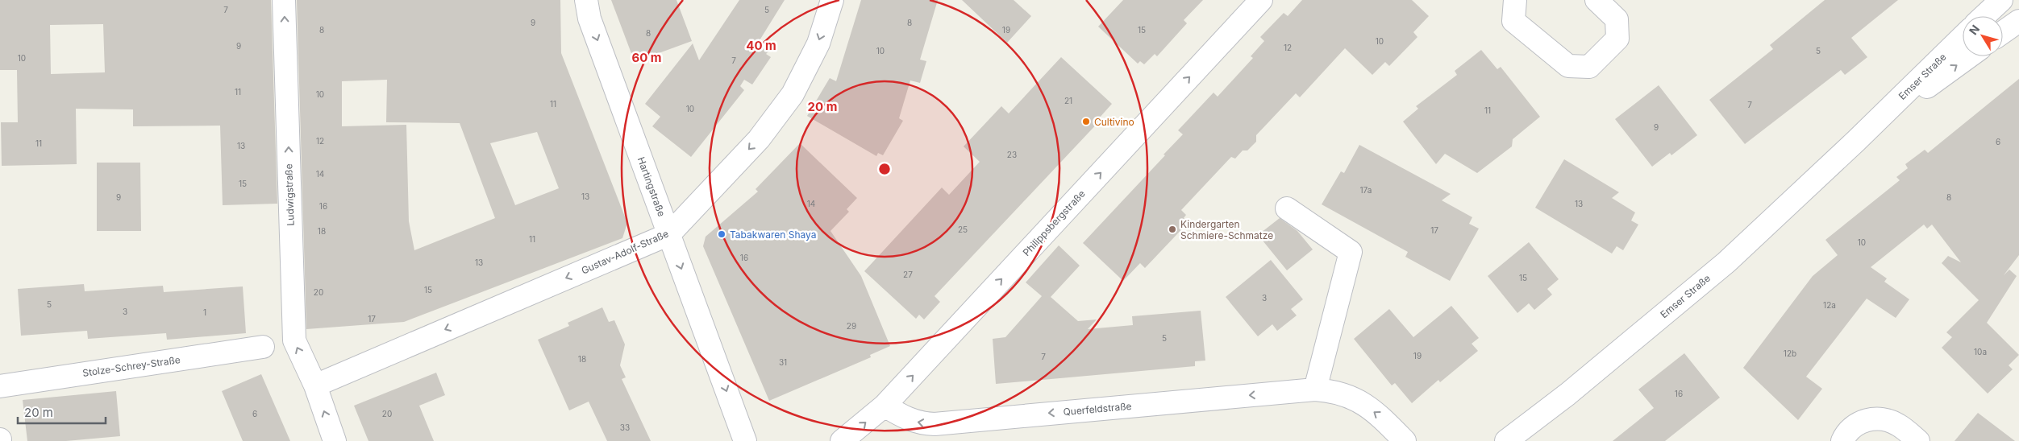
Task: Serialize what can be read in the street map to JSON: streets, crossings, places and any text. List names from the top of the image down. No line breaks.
{"streets":{"street":["Emser Straße","Hartingstraße","Ludwigstraße","Philippsbergstraße","Gustav-Adolf-Straße","Stolze-Schrey-Straße","Querfeldstraße"]},"crossings":[["Hartingstraße","Gustav-Adolf-Straße"],["Ludwigstraße","Gustav-Adolf-Straße"],["Philippsbergstraße","Querfeldstraße"]],"one_way":["Hartingstraße","Ludwigstraße","Philippsbergstraße","Gustav-Adolf-Straße","Querfeldstraße"],"places":["Cultivino","Kindergarten Schmiere-Schmatze","Tabakwaren Shaya"],"house_numbers":["7","5","9","8","8","19","15","8","10","9","12","10","5","10","7","11","10","21","11","7","10","11","9","12","6","11","13","23","14","15","17a","13","9","8","14","13","16","25","17","18","11","10","16","13","27","15","15","20","3","5","12a","3","1","17","29","5","10a","12b","19","7","18","31","16","6","20","33"],"scale_bar":"20 m","north":"top left","rings":["40 m","60 m","20 m"]}
